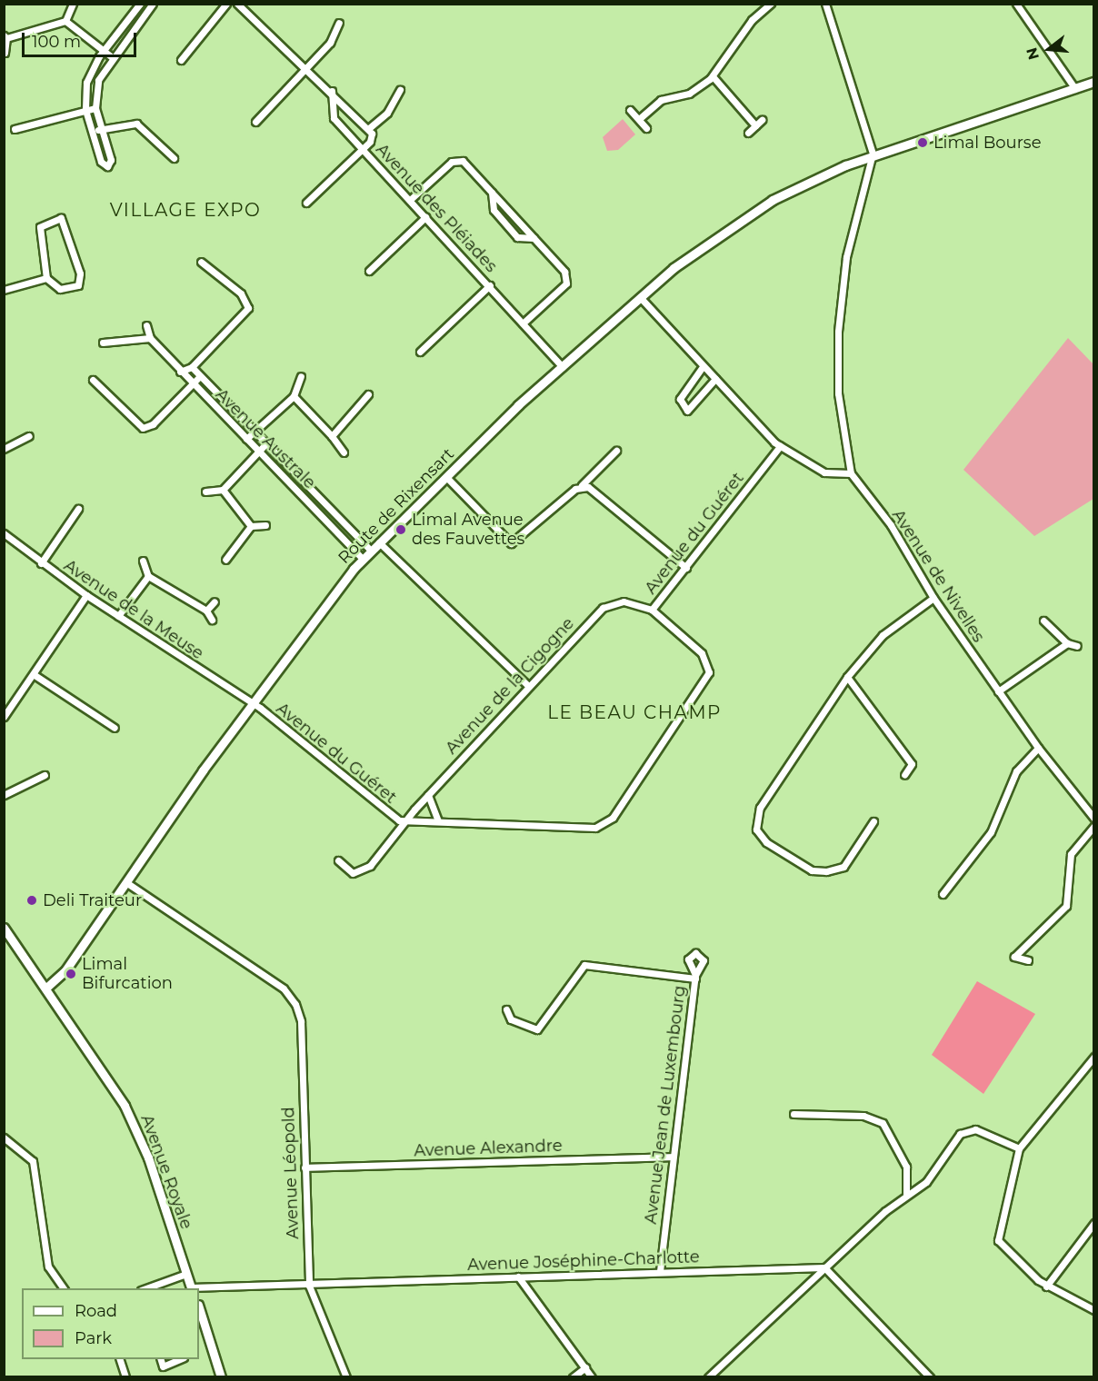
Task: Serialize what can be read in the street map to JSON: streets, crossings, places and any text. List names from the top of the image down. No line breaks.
{"streets":{"street":["Avenue des Pléiades","Avenue Australe","Route de Rixensart","Avenue du Guéret","Avenue de Nivelles","Avenue de la Meuse","Avenue de la Cigogne","Avenue Jean de Luxembourg","Avenue Alexandre","Avenue Royale","Avenue Léopold","Avenue Joséphine-Charlotte"]},"crossings":[["Avenue des Pléiades","Route de Rixensart"],["Avenue Australe","Route de Rixensart"],["Route de Rixensart","Avenue du Guéret"],["Route de Rixensart","Avenue de Nivelles"],["Route de Rixensart","Avenue de la Meuse"],["Route de Rixensart","Avenue Royale"],["Route de Rixensart","Avenue Léopold"],["Avenue du Guéret","Avenue de la Meuse"],["Avenue du Guéret","Avenue de la Cigogne"],["Avenue Jean de Luxembourg","Avenue Alexandre"],["Avenue Jean de Luxembourg","Avenue Joséphine-Charlotte"],["Avenue Alexandre","Avenue Léopold"],["Avenue Royale","Avenue Joséphine-Charlotte"],["Avenue Léopold","Avenue Joséphine-Charlotte"]],"districts":["VILLAGE EXPO","LE BEAU CHAMP"],"places":["Limal Bourse","Limal Avenue des Fauvettes","Deli Traiteur","Limal Bifurcation"],"legend":["Road","Park"],"scale_bar":"100 m","north":"left"}
